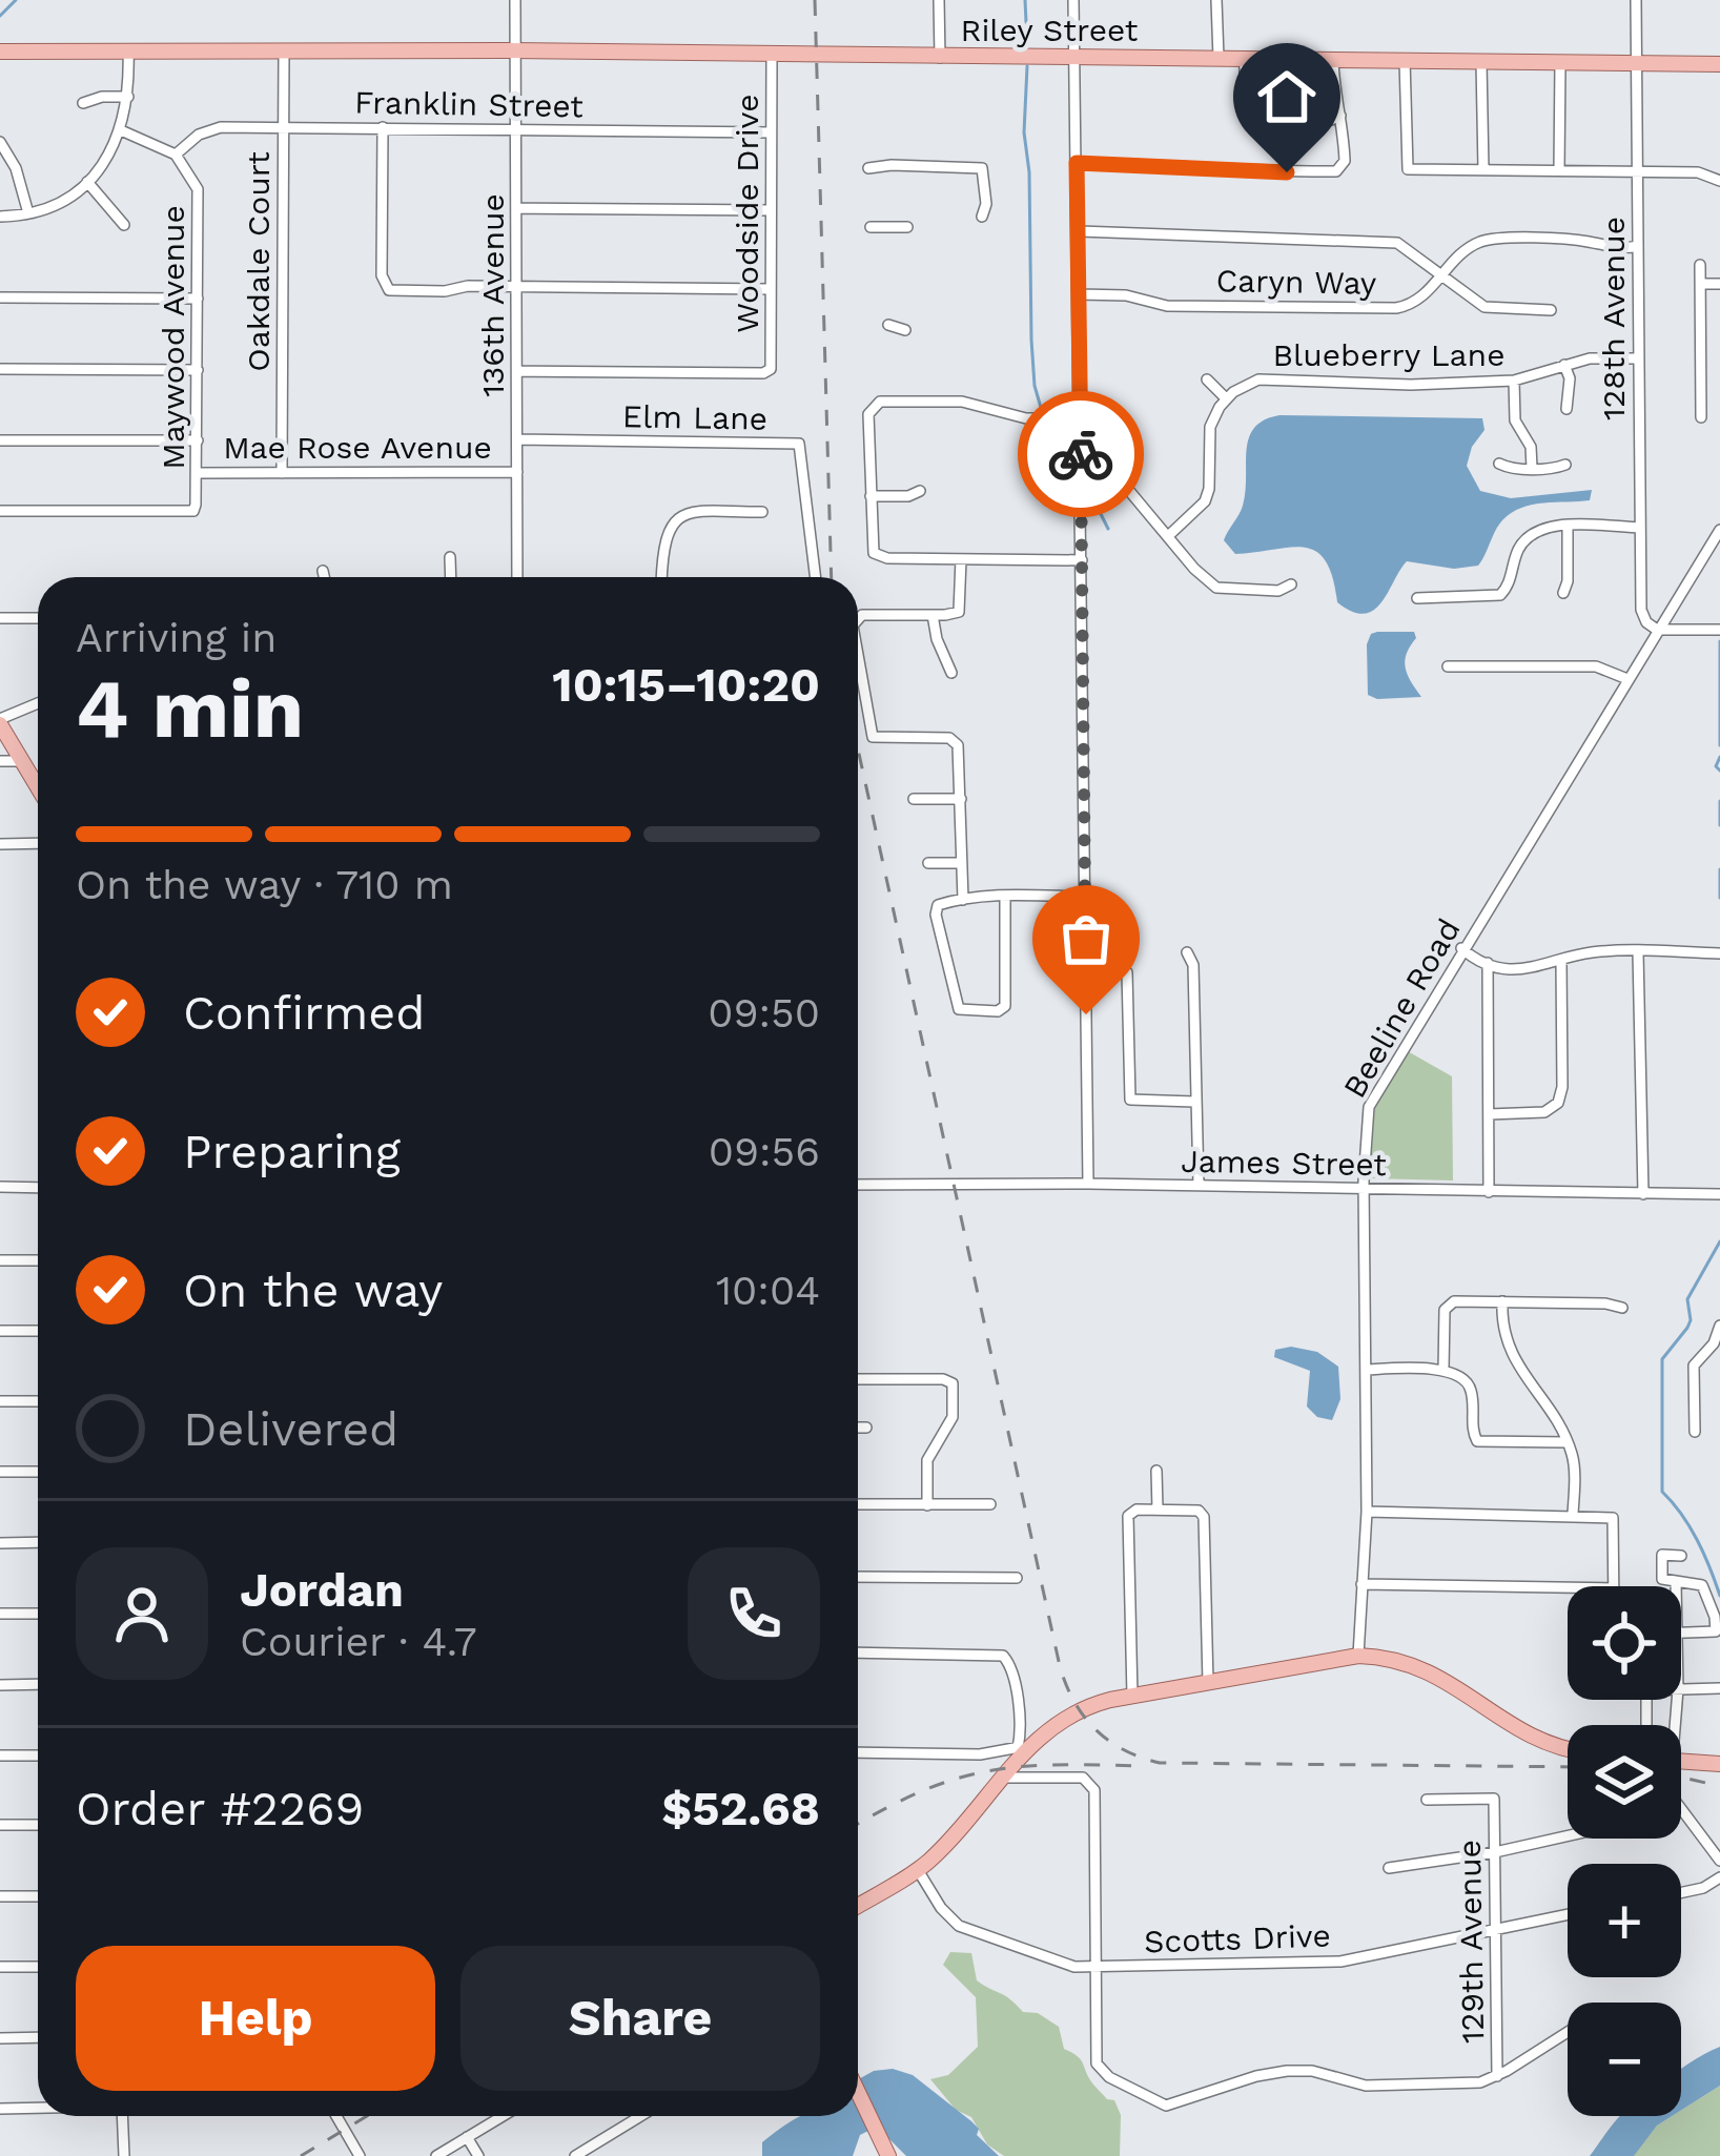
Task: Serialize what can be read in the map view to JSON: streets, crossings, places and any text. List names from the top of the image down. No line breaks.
{"streets":{"main road":["Riley Street"],"street":["Franklin Street","Woodside Drive","Oakdale Court","Caryn Way","136th Avenue","128th Avenue","Maywood Avenue","Blueberry Lane","Elm Lane","Mae Rose Avenue","Beeline Road","James Street","Scotts Drive","129th Avenue"]},"crossings":[["Riley Street","Woodside Drive"],["Riley Street","Oakdale Court"],["Riley Street","136th Avenue"],["Riley Street","128th Avenue"],["Franklin Street","Woodside Drive"],["Franklin Street","Oakdale Court"],["Franklin Street","136th Avenue"],["Franklin Street","Maywood Avenue"],["Woodside Drive","136th Avenue"],["Oakdale Court","Mae Rose Avenue"],["Caryn Way","128th Avenue"],["136th Avenue","Elm Lane"],["136th Avenue","Mae Rose Avenue"],["128th Avenue","Blueberry Lane"],["128th Avenue","Beeline Road"],["Maywood Avenue","Mae Rose Avenue"],["Beeline Road","James Street"],["Scotts Drive","129th Avenue"]],"page":{"heading":["4 min","Arriving in","10:15–10:20"],"panel":["Jordan","Courier · 4.7","Order #2269","$52.68"],"bar":"On the way · 710 m","list":[["Confirmed","09:50"],["Preparing","09:56"],["On the way","10:04"],"Delivered"],"map_buttons":["+","−"],"buttons":["Help","Share"]}}
